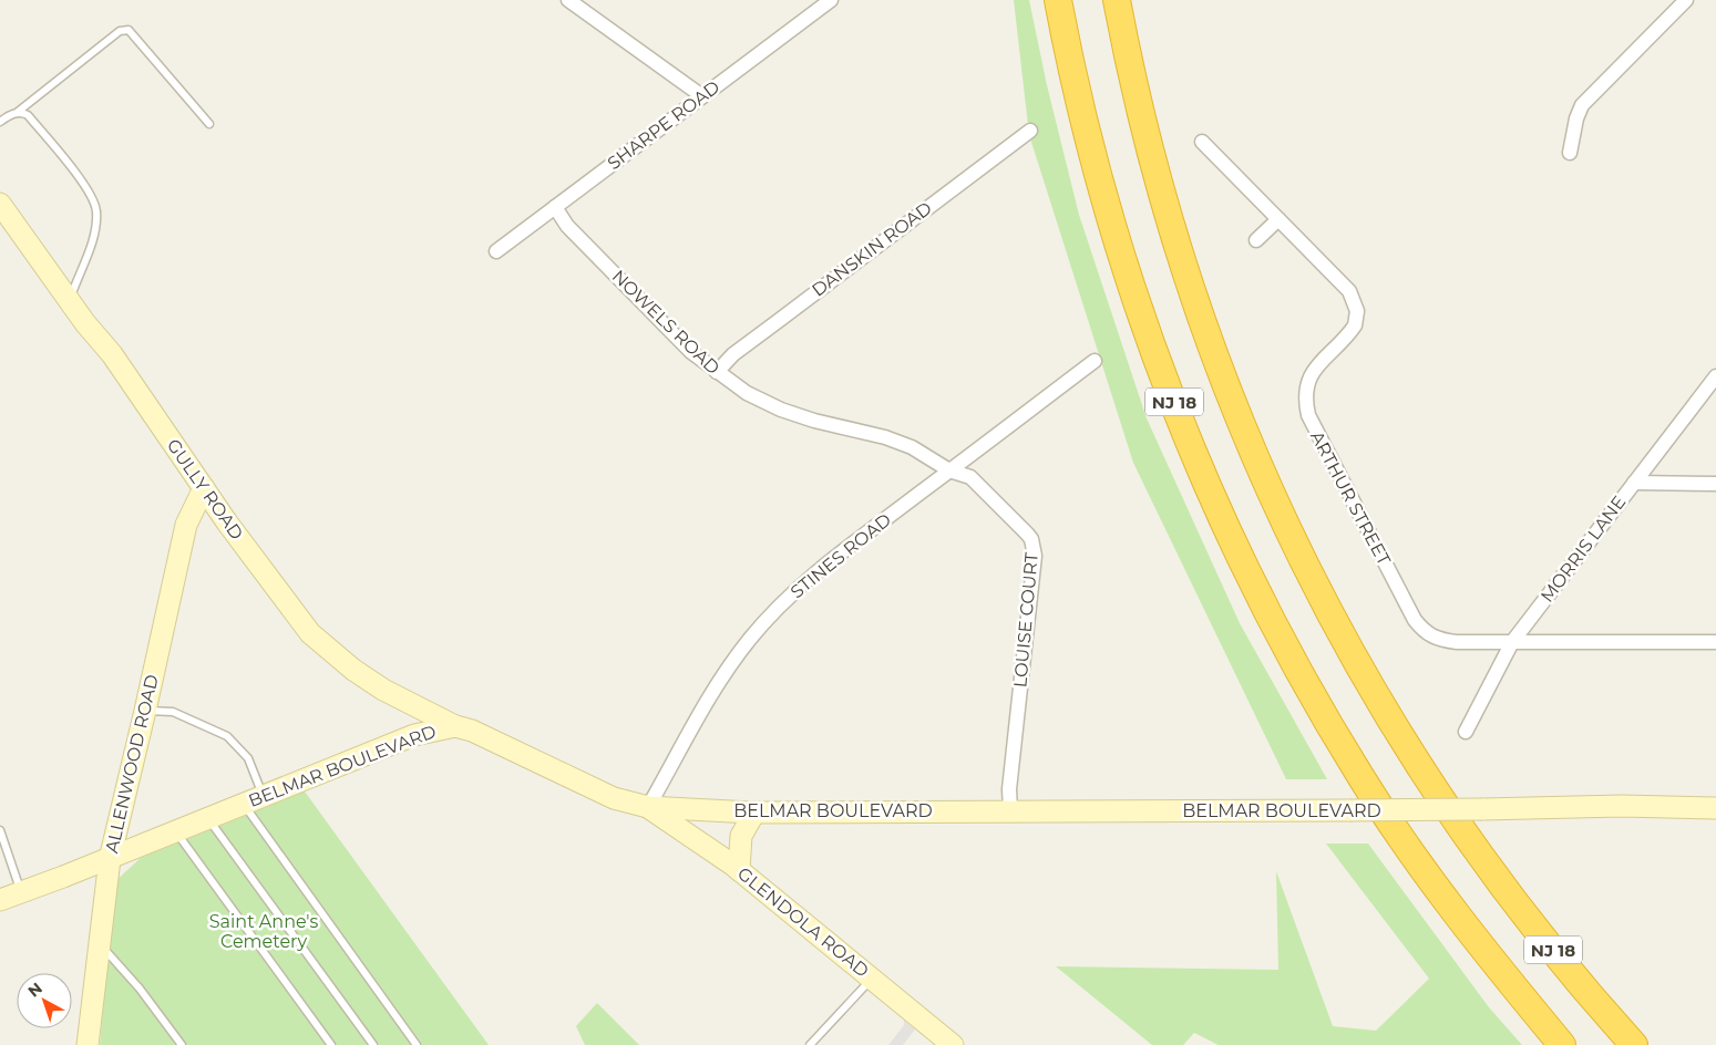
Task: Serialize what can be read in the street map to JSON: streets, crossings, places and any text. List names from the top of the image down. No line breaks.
{"streets":{"highway":["NJ 18"],"main road":["GULLY ROAD","ALLENWOOD ROAD","BELMAR BOULEVARD","GLENDOLA ROAD"],"street":["SHARPE ROAD","DANSKIN ROAD","NOWELS ROAD","ARTHUR STREET","MORRIS LANE","STINES ROAD","LOUISE COURT"]},"crossings":[["SHARPE ROAD","NOWELS ROAD"],["DANSKIN ROAD","NOWELS ROAD"],["NOWELS ROAD","STINES ROAD"],["NOWELS ROAD","LOUISE COURT"],["GULLY ROAD","ALLENWOOD ROAD"],["GULLY ROAD","BELMAR BOULEVARD"],["ARTHUR STREET","MORRIS LANE"],["STINES ROAD","LOUISE COURT"],["STINES ROAD","BELMAR BOULEVARD"],["STINES ROAD","GLENDOLA ROAD"],["LOUISE COURT","BELMAR BOULEVARD"],["ALLENWOOD ROAD","BELMAR BOULEVARD"],["BELMAR BOULEVARD","GLENDOLA ROAD"]],"parks":["Saint Anne's Cemetery"],"north":"top left"}
